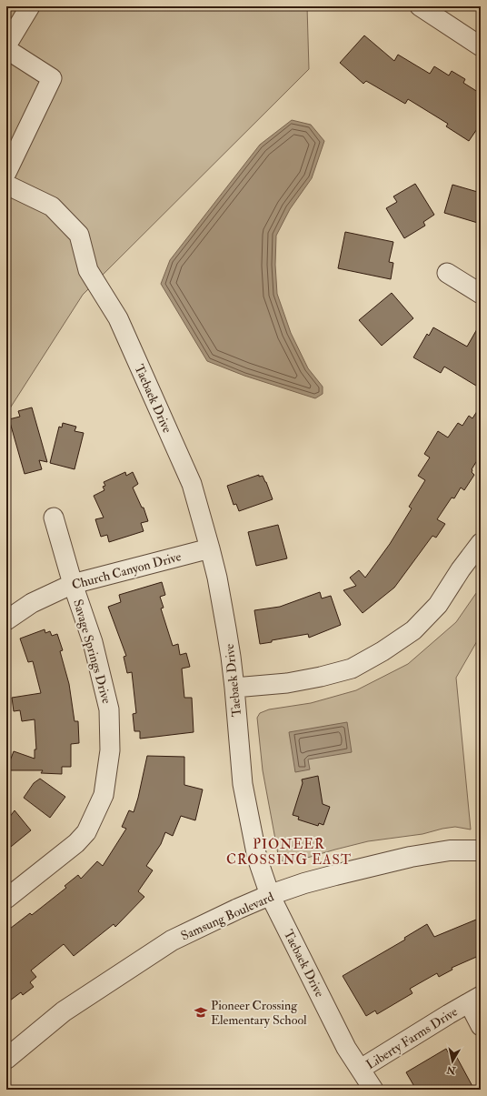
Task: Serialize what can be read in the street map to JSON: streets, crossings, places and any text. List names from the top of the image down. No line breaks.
{"streets":{"street":["Taebaek Drive","Church Canyon Drive","Savage Springs Drive","Samsung Boulevard","Liberty Farms Drive"]},"crossings":[["Taebaek Drive","Church Canyon Drive"],["Taebaek Drive","Samsung Boulevard"],["Taebaek Drive","Liberty Farms Drive"],["Church Canyon Drive","Savage Springs Drive"]],"districts":["PIONEER CROSSING EAST"],"places":{"school or university":["Pioneer Crossing Elementary School"]},"north":"bottom"}
